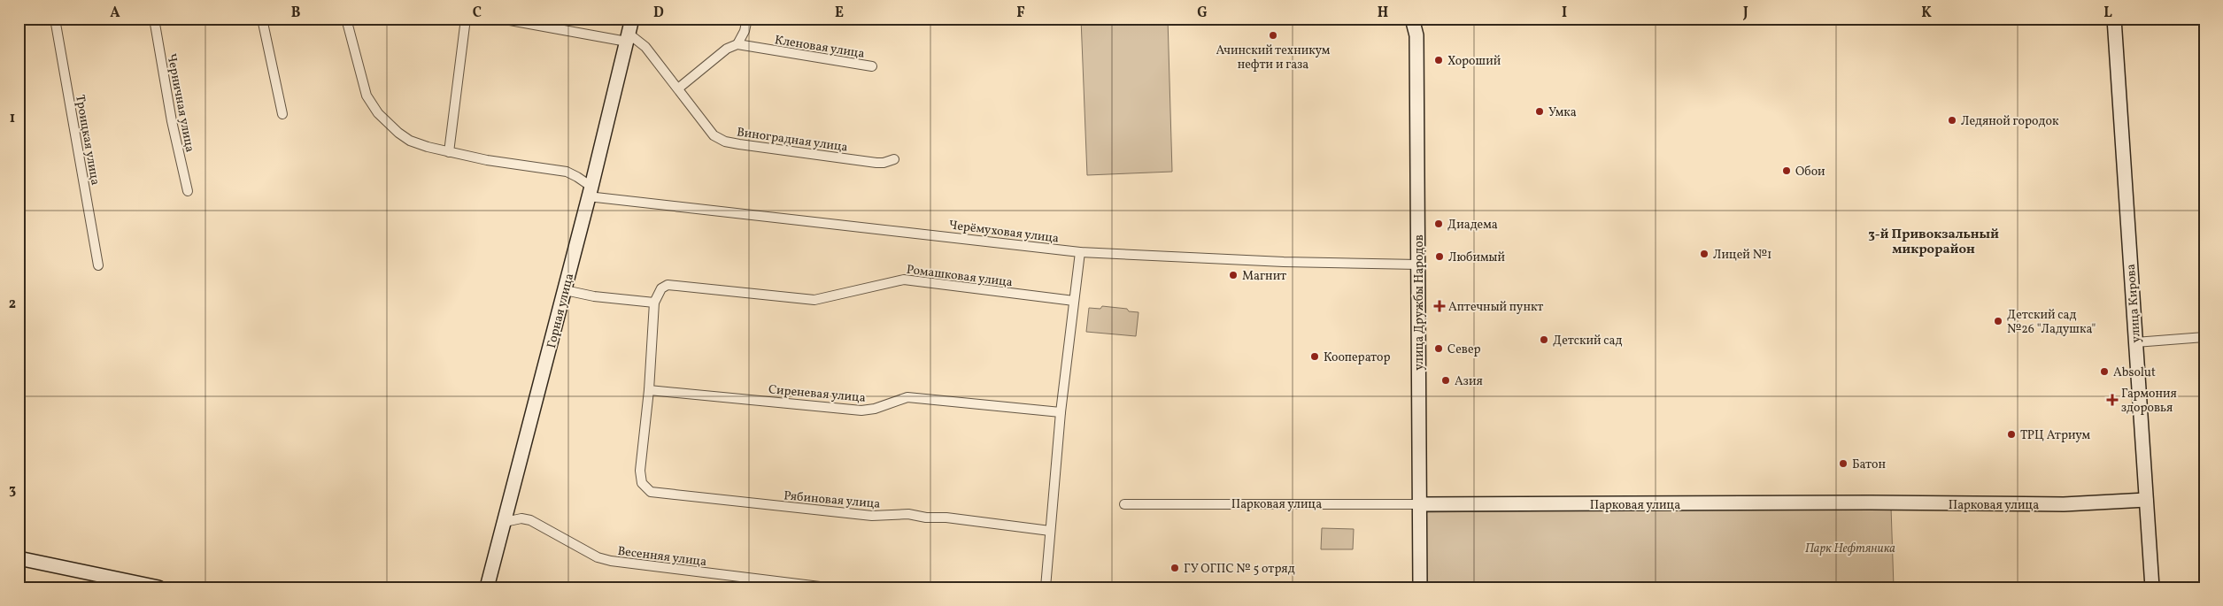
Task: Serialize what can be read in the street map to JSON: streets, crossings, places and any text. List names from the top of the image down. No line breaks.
{"streets":{"street":["Кленовая улица","Черничная улица","Виноградная улица","Троицкая улица","Черёмуховая улица","Ромашковая улица","улица Дружбы Народов","улица Кирова","Горная улица","Сиреневая улица","Рябиновая улица","Парковая улица","Весенняя улица"]},"crossings":[["Виноградная улица","Горная улица"],["Черёмуховая улица","улица Дружбы Народов"],["Черёмуховая улица","Горная улица"],["улица Дружбы Народов","Парковая улица"],["улица Кирова","Парковая улица"],["Горная улица","Весенняя улица"],["Сиреневая улица","Рябиновая улица"]],"districts":["3-й Привокзальный микрорайон"],"parks":["Парк Нефтяника"],"places":{"other":["Ачинский техникум нефти и газа","Хороший","Умка","Ледяной городок","Обои","Диадема","Лицей №1","Любимый","Магнит","Детский сад №26 \"Ладушка\"","Детский сад","Север","Кооператор","Absolut","Азия","ТРЦ Атриум","Батон","ГУ ОГПС № 5 отряд"],"health":["Аптечный пункт","Гармония здоровья"]},"grid":{"columns":["A","B","C","D","E","F","G","H","I","J","K","L"],"rows":["1","2","3"]}}
